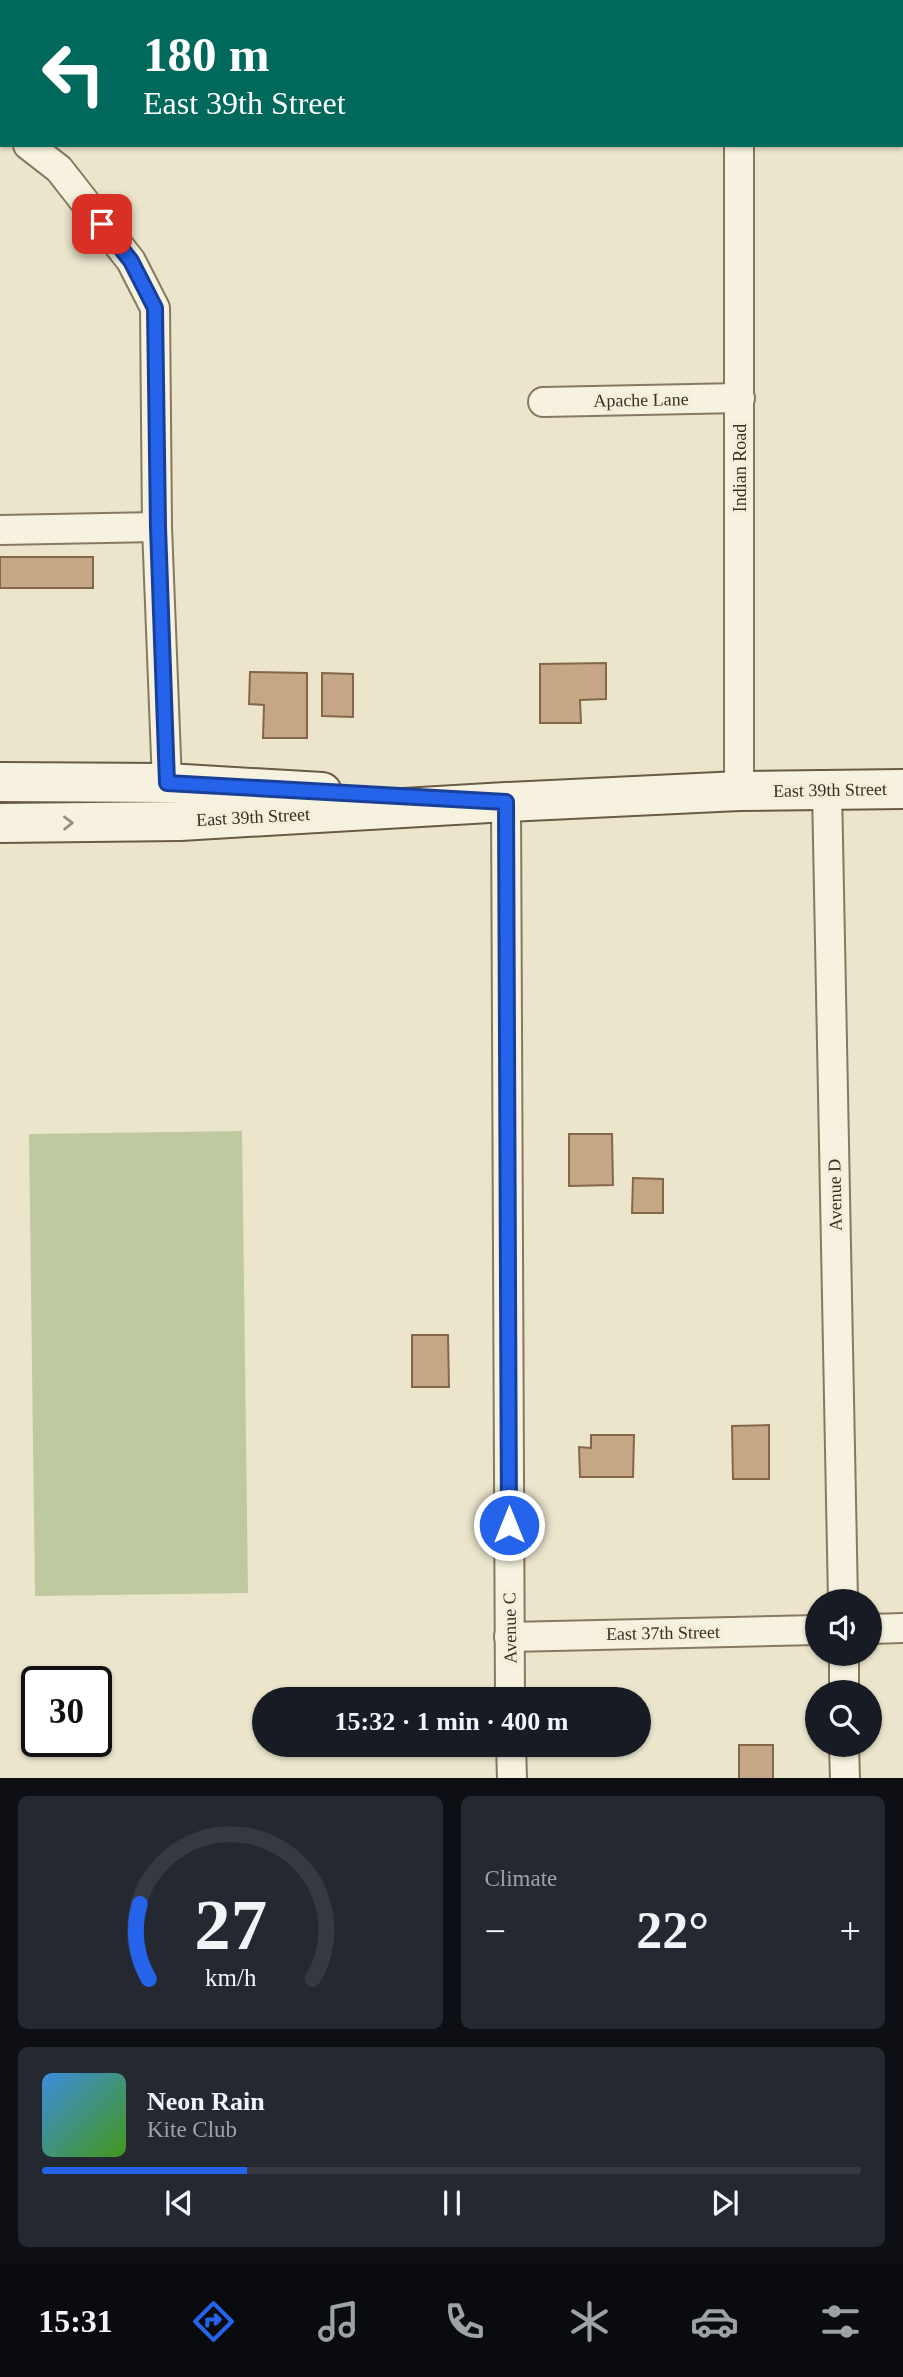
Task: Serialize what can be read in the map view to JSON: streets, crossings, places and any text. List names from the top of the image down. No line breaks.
{"streets":{"main road":["East 39th Street"],"street":["Apache Lane","Indian Road","Avenue D","Avenue C","East 37th Street"]},"crossings":[["Apache Lane","Indian Road"],["Indian Road","East 39th Street"],["East 39th Street","Avenue D"],["East 39th Street","Avenue C"],["Avenue C","East 37th Street"]],"page":{"turn":["180 m","East 39th Street"],"limit":"30","trip":"15:32 · 1 min · 400 m","tile":"Climate","heat":["−","22°","+"],"song":["Neon Rain","Kite Club"],"tabs":"15:31","gauge":["27","km/h"]}}
